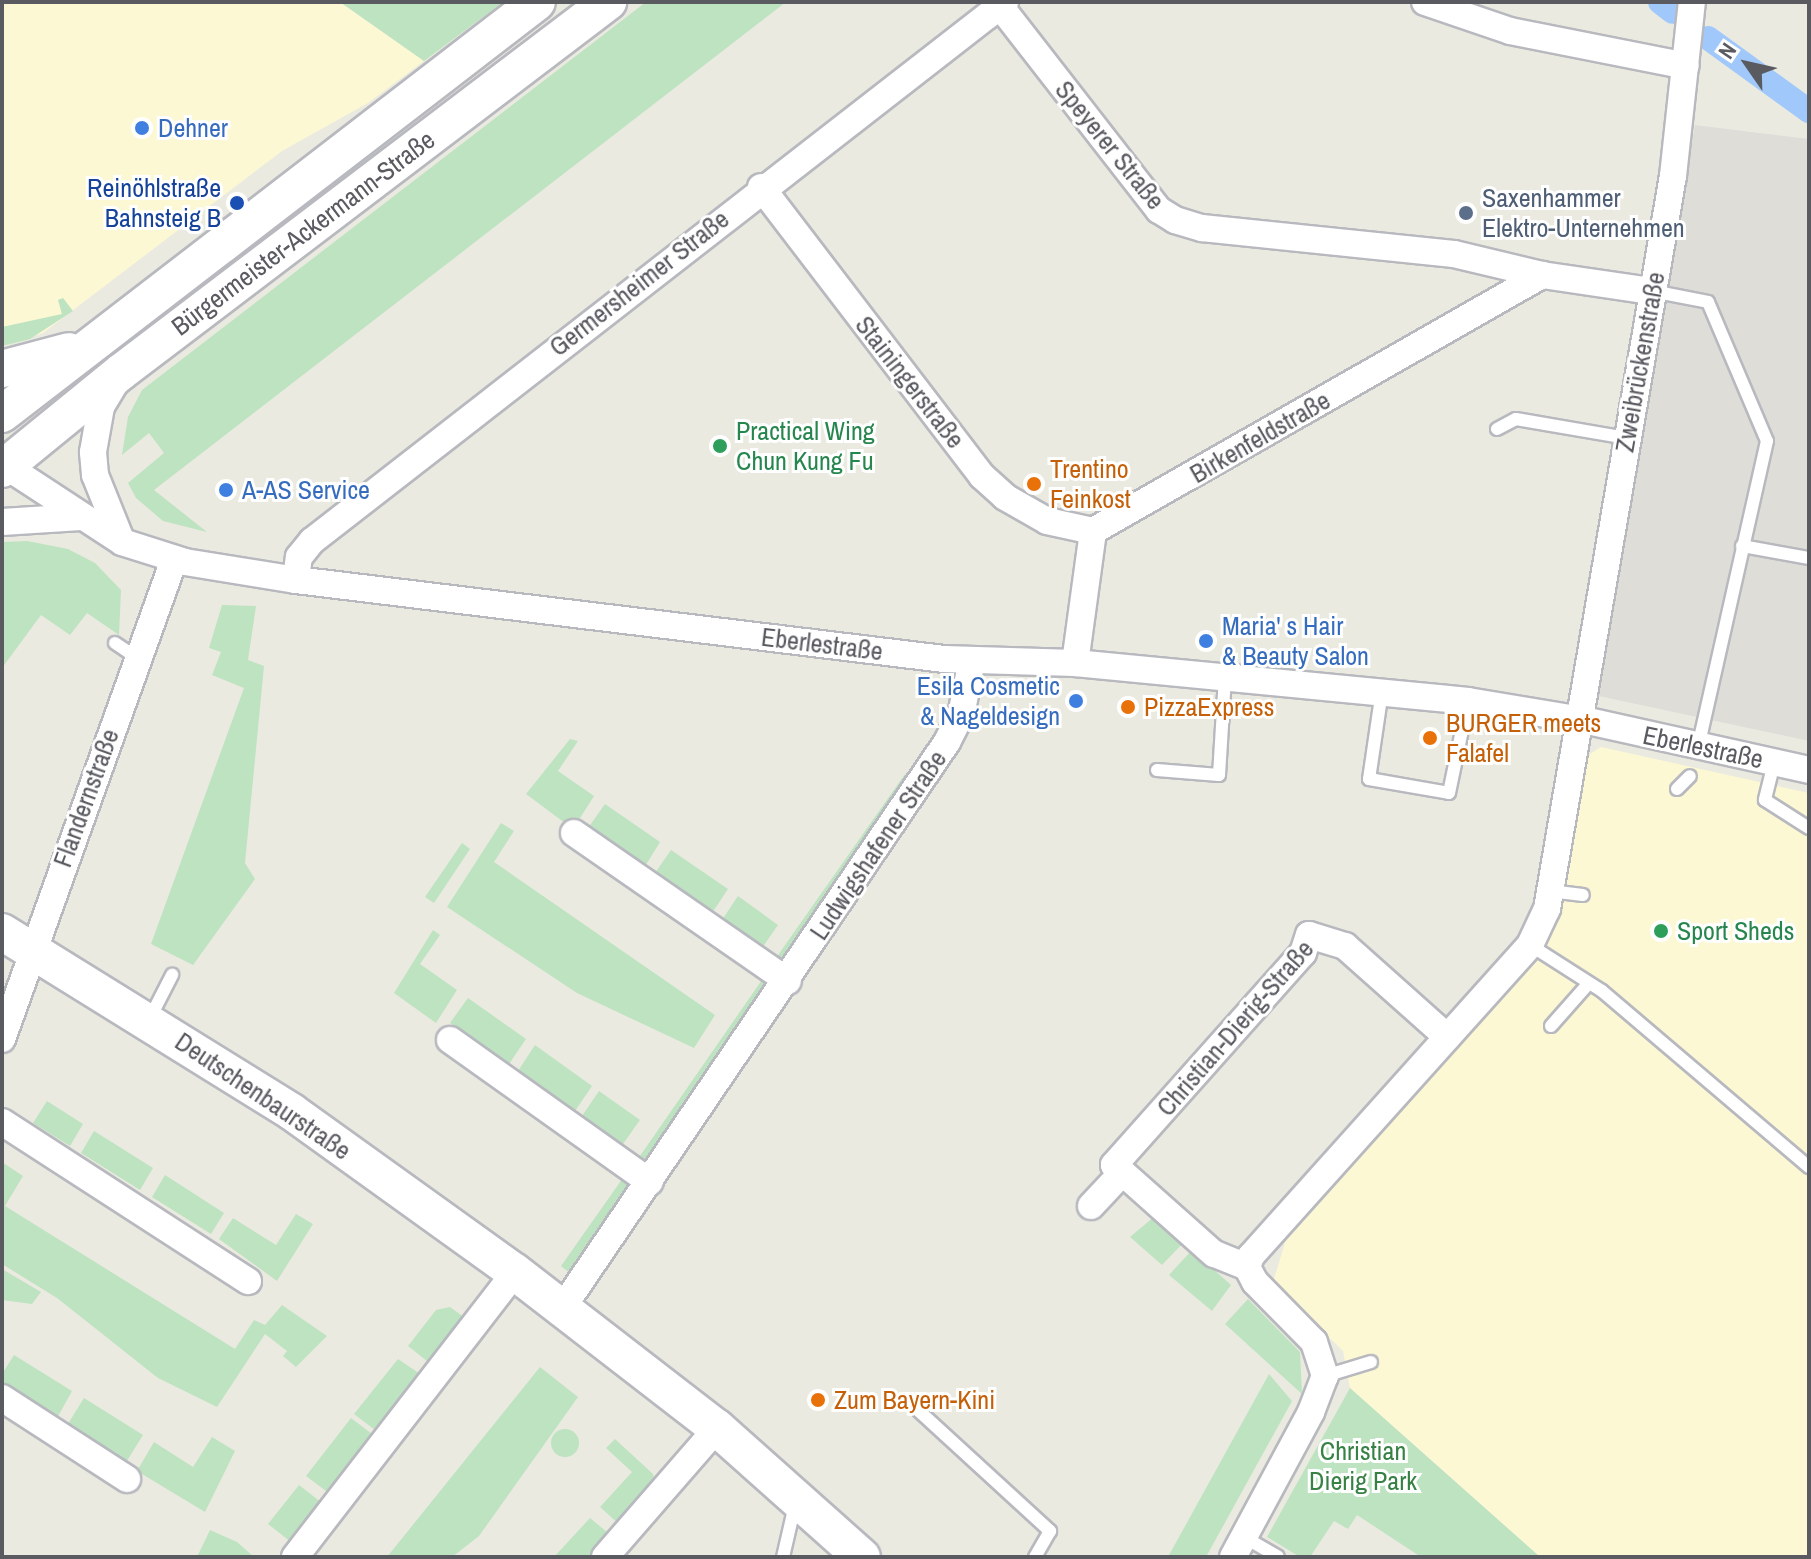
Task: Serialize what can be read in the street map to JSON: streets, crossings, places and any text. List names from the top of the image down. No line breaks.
{"streets":{"main road":["Bürgermeister-Ackermann-Straße","Deutschenbaurstraße"],"street":["Speyerer Straße","Germersheimer Straße","Zweibrückenstraße","Stainingerstraße","Birkenfeldstraße","Eberlestraße","Flandernstraße","Ludwigshafener Straße","Christian-Dierig-Straße"]},"crossings":[["Speyerer Straße","Germersheimer Straße"],["Speyerer Straße","Birkenfeldstraße"],["Bürgermeister-Ackermann-Straße","Eberlestraße"],["Germersheimer Straße","Stainingerstraße"],["Germersheimer Straße","Eberlestraße"],["Zweibrückenstraße","Eberlestraße"],["Stainingerstraße","Birkenfeldstraße"],["Eberlestraße","Flandernstraße"],["Eberlestraße","Ludwigshafener Straße"],["Flandernstraße","Deutschenbaurstraße"],["Ludwigshafener Straße","Deutschenbaurstraße"]],"parks":["Christian Dierig Park"],"places":["Dehner","Reinöhlstraße Bahnsteig B","Saxenhammer Elektro-Unternehmen","Practical Wing Chun Kung Fu","Trentino Feinkost","A-AS Service","Maria' s Hair & Beauty Salon","Esila Cosmetic & Nageldesign","PizzaExpress","BURGER meets Falafel","Sport Sheds","Zum Bayern-Kini"],"north":"top left"}
